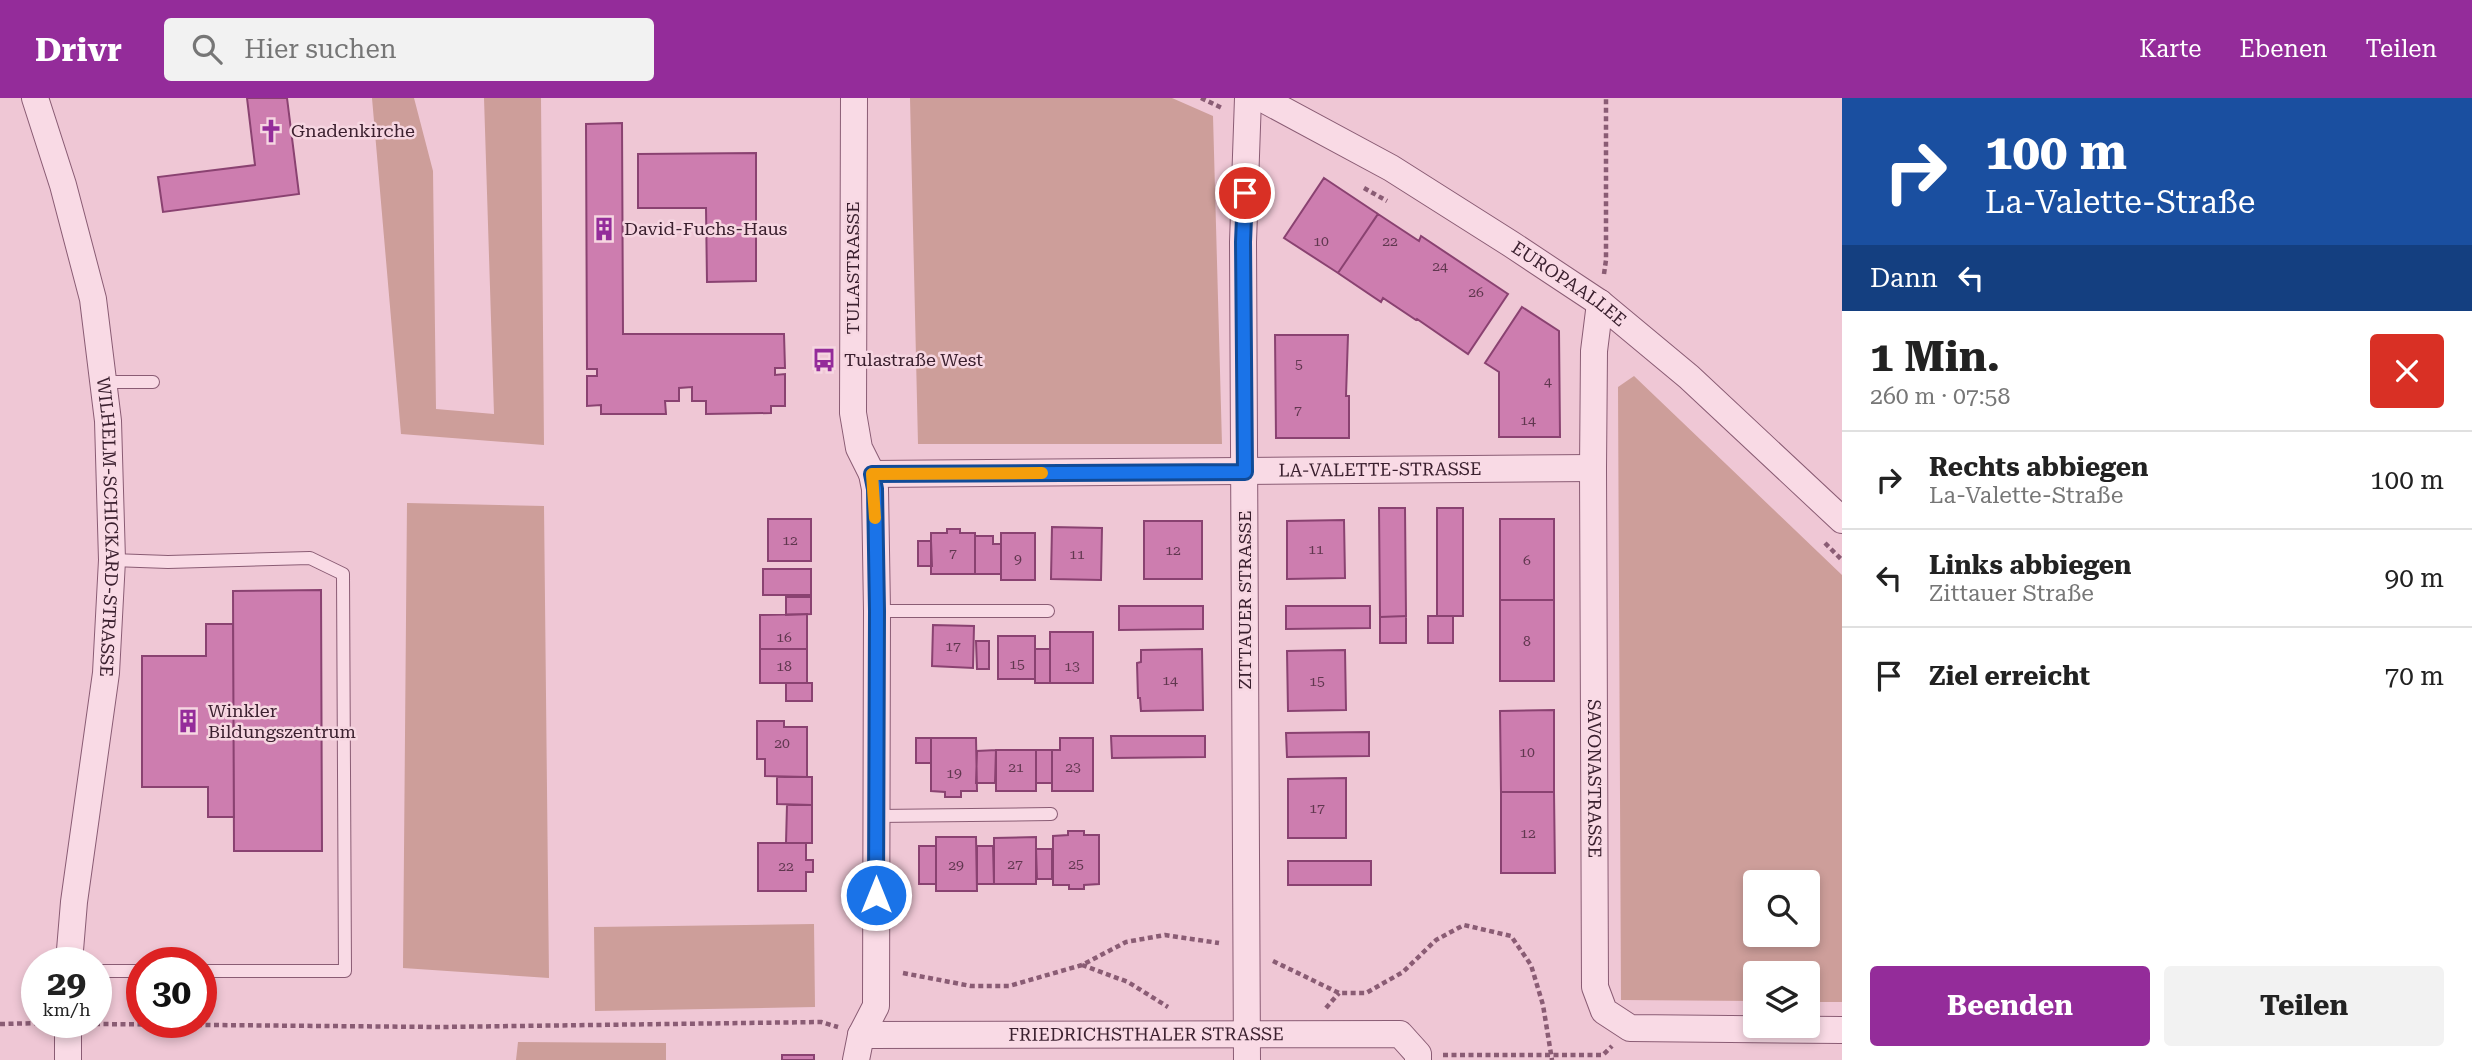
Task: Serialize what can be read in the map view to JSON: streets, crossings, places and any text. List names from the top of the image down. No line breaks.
{"streets":{"street":["TULASTRASSE","EUROPAALLEE","LA-VALETTE-STRASSE","WILHELM-SCHICKARD-STRASSE","ZITTAUER STRASSE","SAVONASTRASSE","FRIEDRICHSTHALER STRASSE"]},"crossings":[["TULASTRASSE","LA-VALETTE-STRASSE"],["TULASTRASSE","FRIEDRICHSTHALER STRASSE"],["EUROPAALLEE","ZITTAUER STRASSE"],["EUROPAALLEE","SAVONASTRASSE"],["LA-VALETTE-STRASSE","ZITTAUER STRASSE"],["LA-VALETTE-STRASSE","SAVONASTRASSE"],["ZITTAUER STRASSE","FRIEDRICHSTHALER STRASSE"]],"places":{"church":["Gnadenkirche"],"building":["David-Fuchs-Haus","Winkler Bildungszentrum"],"bus stop":["Tulastraße West"]},"house_numbers":["10","22","24","26","5","4","7","14","12","11","12","7","11","9","6","16","8","17","15","18","13","14","15","20","10","21","23","19","17","12","27","25","29","22"],"page":{"header":"Drivr","search":"Hier suchen","nav":["Karte","Ebenen","Teilen"],"turn":["100 m","La-Valette-Straße"],"then":"Dann","heading":["1 Min.","260 m · 07:58"],"list":[{"name":"Rechts abbiegen","note":"La-Valette-Straße","value":"100 m"},{"name":"Links abbiegen","note":"Zittauer Straße","value":"90 m"},{"name":"Ziel erreicht","value":"70 m"}],"speed":"29 km/h","limit":"30","buttons":["Beenden","Teilen"]}}
